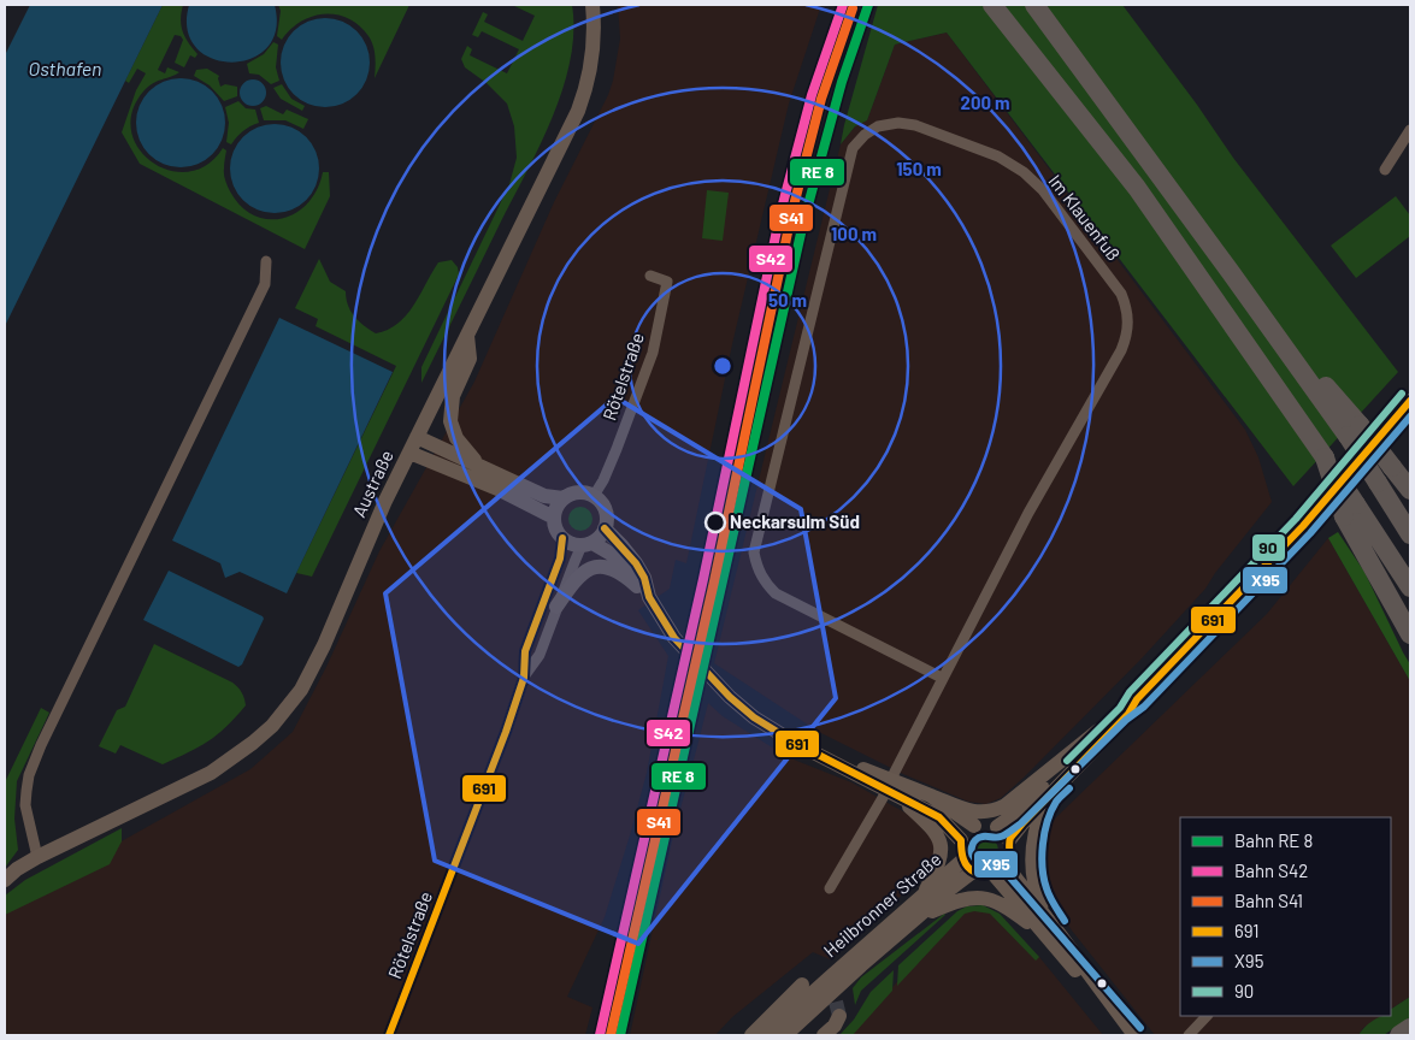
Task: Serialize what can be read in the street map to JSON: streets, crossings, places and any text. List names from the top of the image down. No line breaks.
{"streets":{"main road":["Austraße","Heilbronner Straße"],"street":["Im Klauenfuß","Rötelstraße"]},"water":["Osthafen"],"places":["Neckarsulm Süd"],"lines":["rail line S42","rail line S41","transit line 90","transit line 691","transit line X95"],"legend":["Bahn RE 8","Bahn S42","Bahn S41","691","X95","90"],"rings":["200 m","150 m","100 m","50 m"]}
